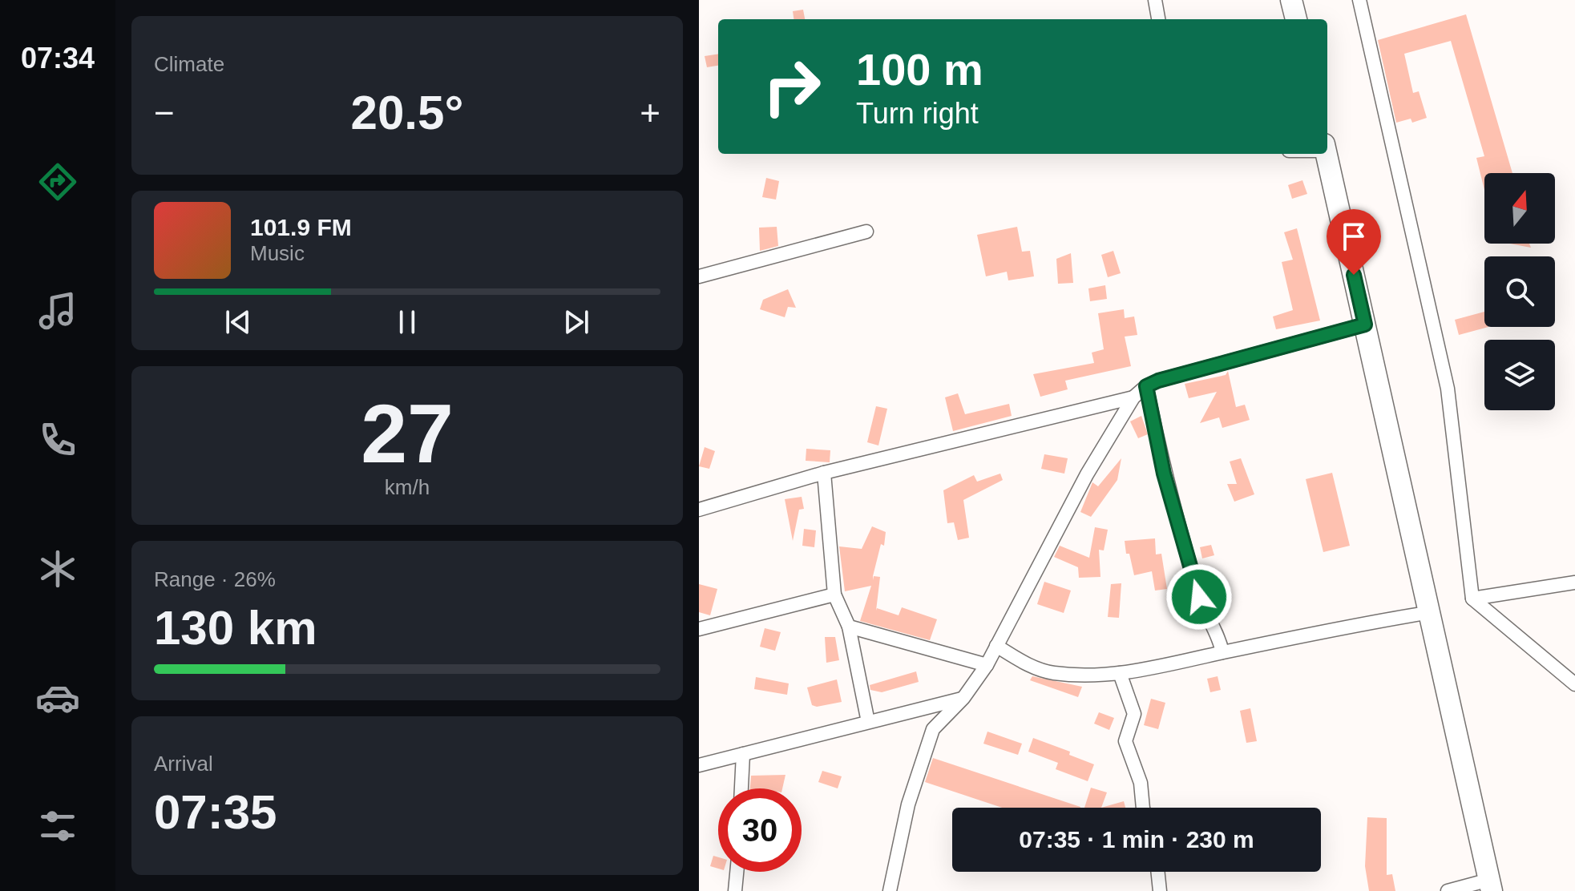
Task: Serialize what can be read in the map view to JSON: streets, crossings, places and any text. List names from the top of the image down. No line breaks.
{"north":"top","page":{"tabs":"07:34","tile":["Climate",["27","km/h"],["Range · 26%","130 km"],["Arrival","07:35"]],"turn":["100 m","Turn right"],"heat":["−","20.5°","+"],"song":["101.9 FM","Music"],"limit":"30","trip":"07:35 · 1 min · 230 m"}}
